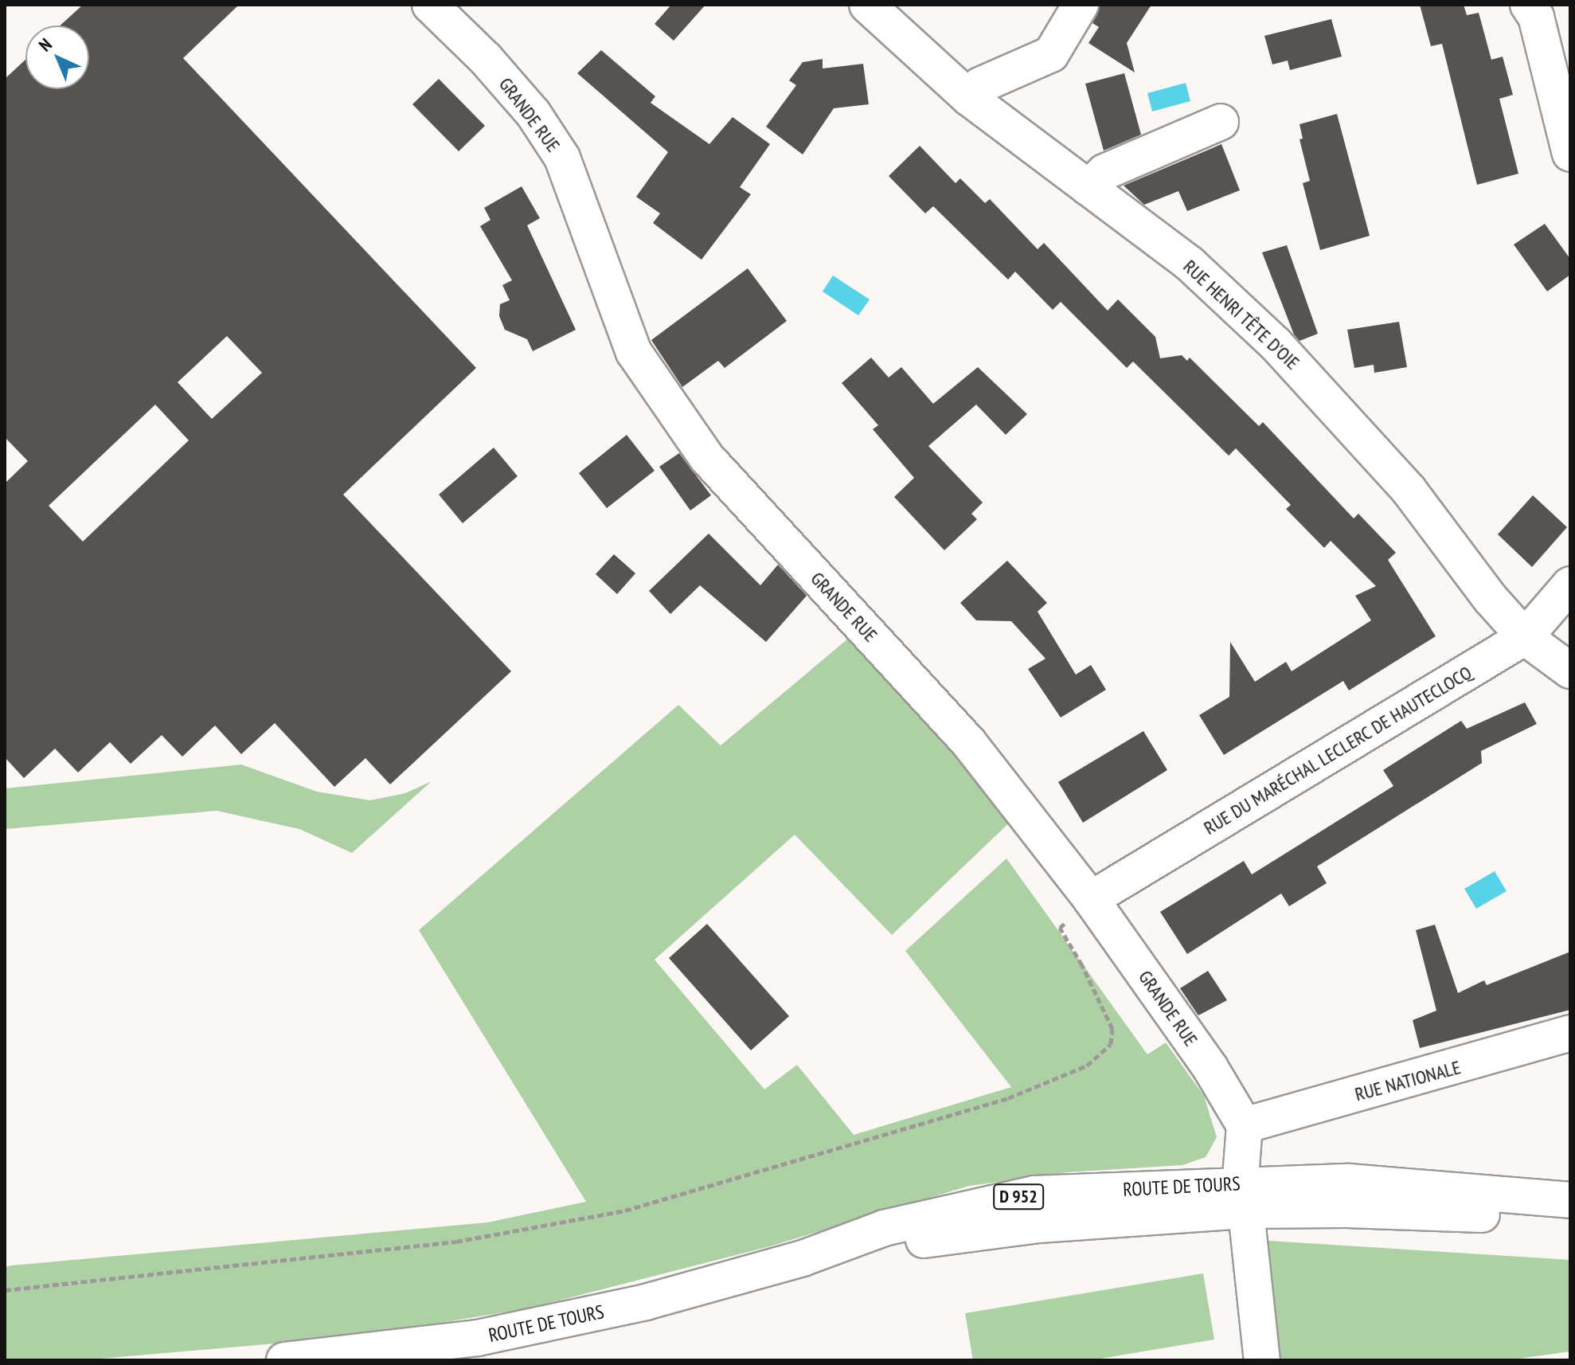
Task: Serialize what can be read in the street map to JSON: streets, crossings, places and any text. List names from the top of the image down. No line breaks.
{"streets":{"street":["GRANDE RUE","RUE HENRI TÊTE D'OIE","RUE DU MARÉCHAL LECLERC DE HAUTECLOCQ","RUE NATIONALE","ROUTE DE TOURS","D 952"]},"crossings":[["GRANDE RUE","RUE DU MARÉCHAL LECLERC DE HAUTECLOCQ"],["GRANDE RUE","RUE NATIONALE"],["RUE HENRI TÊTE D'OIE","RUE DU MARÉCHAL LECLERC DE HAUTECLOCQ"]],"north":"top left"}
